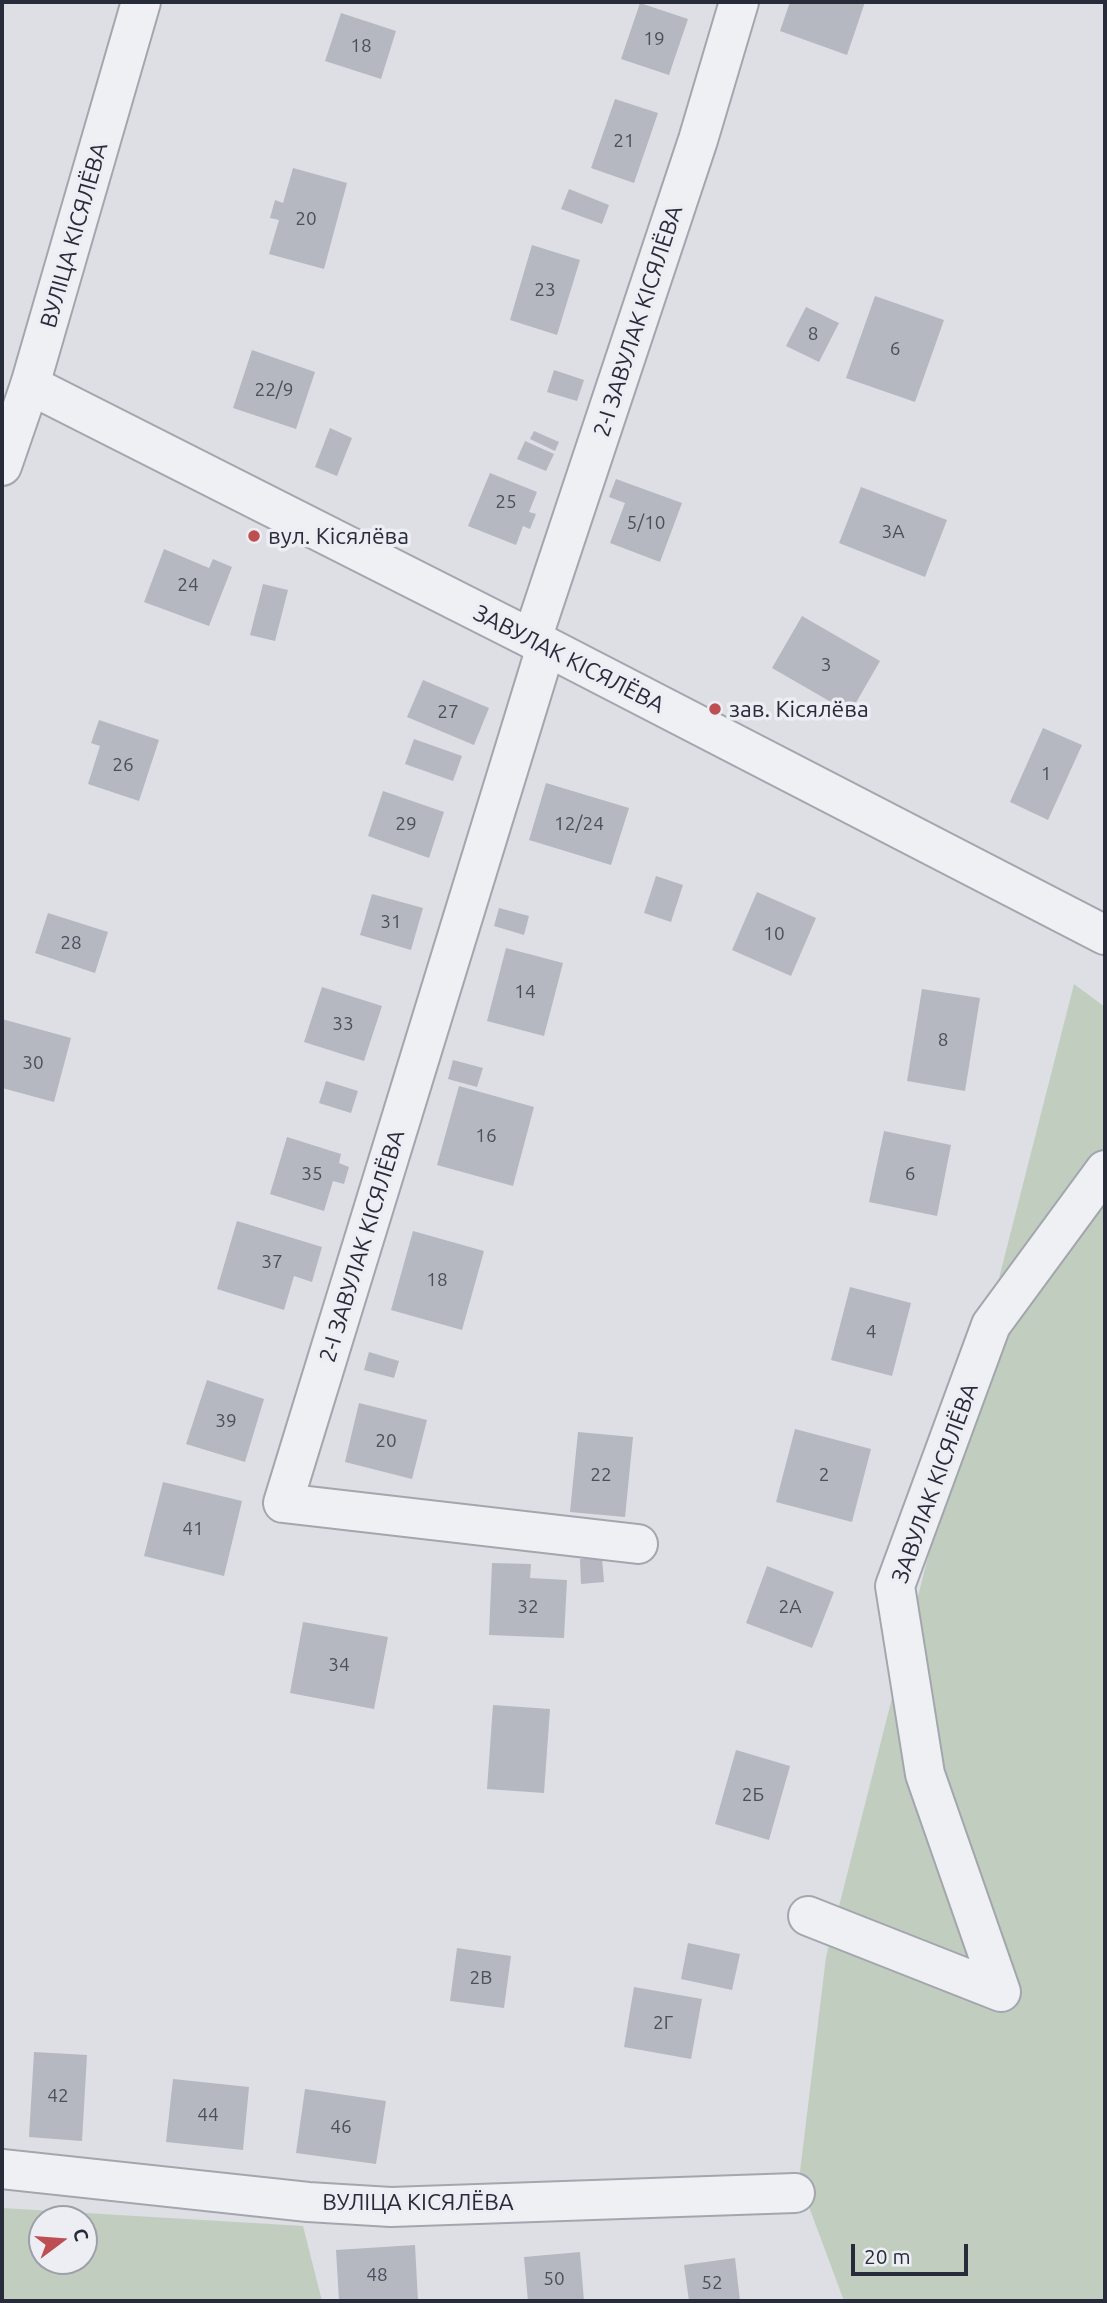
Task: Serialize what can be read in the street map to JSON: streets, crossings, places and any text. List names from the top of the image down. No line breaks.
{"streets":{"street":["ВУЛІЦА КІСЯЛЁВА","2-І ЗАВУЛАК КІСЯЛЁВА","ЗАВУЛАК КІСЯЛЁВА"]},"crossings":[["ВУЛІЦА КІСЯЛЁВА","ЗАВУЛАК КІСЯЛЁВА"],["2-І ЗАВУЛАК КІСЯЛЁВА","ЗАВУЛАК КІСЯЛЁВА"]],"places":["вул. Кісялёва","зав. Кісялёва"],"house_numbers":["19","18","21","20","23","8","6","22/9","25","5/10","3А","24","3","27","26","1","29","12/24","31","10","28","14","33","8","30","16","35","6","37","18","4","39","20","22","2","41","32","2А","34","2Б","2В","2Г","42","44","46","48","50","52"],"scale_bar":"20 m","north":"right"}
